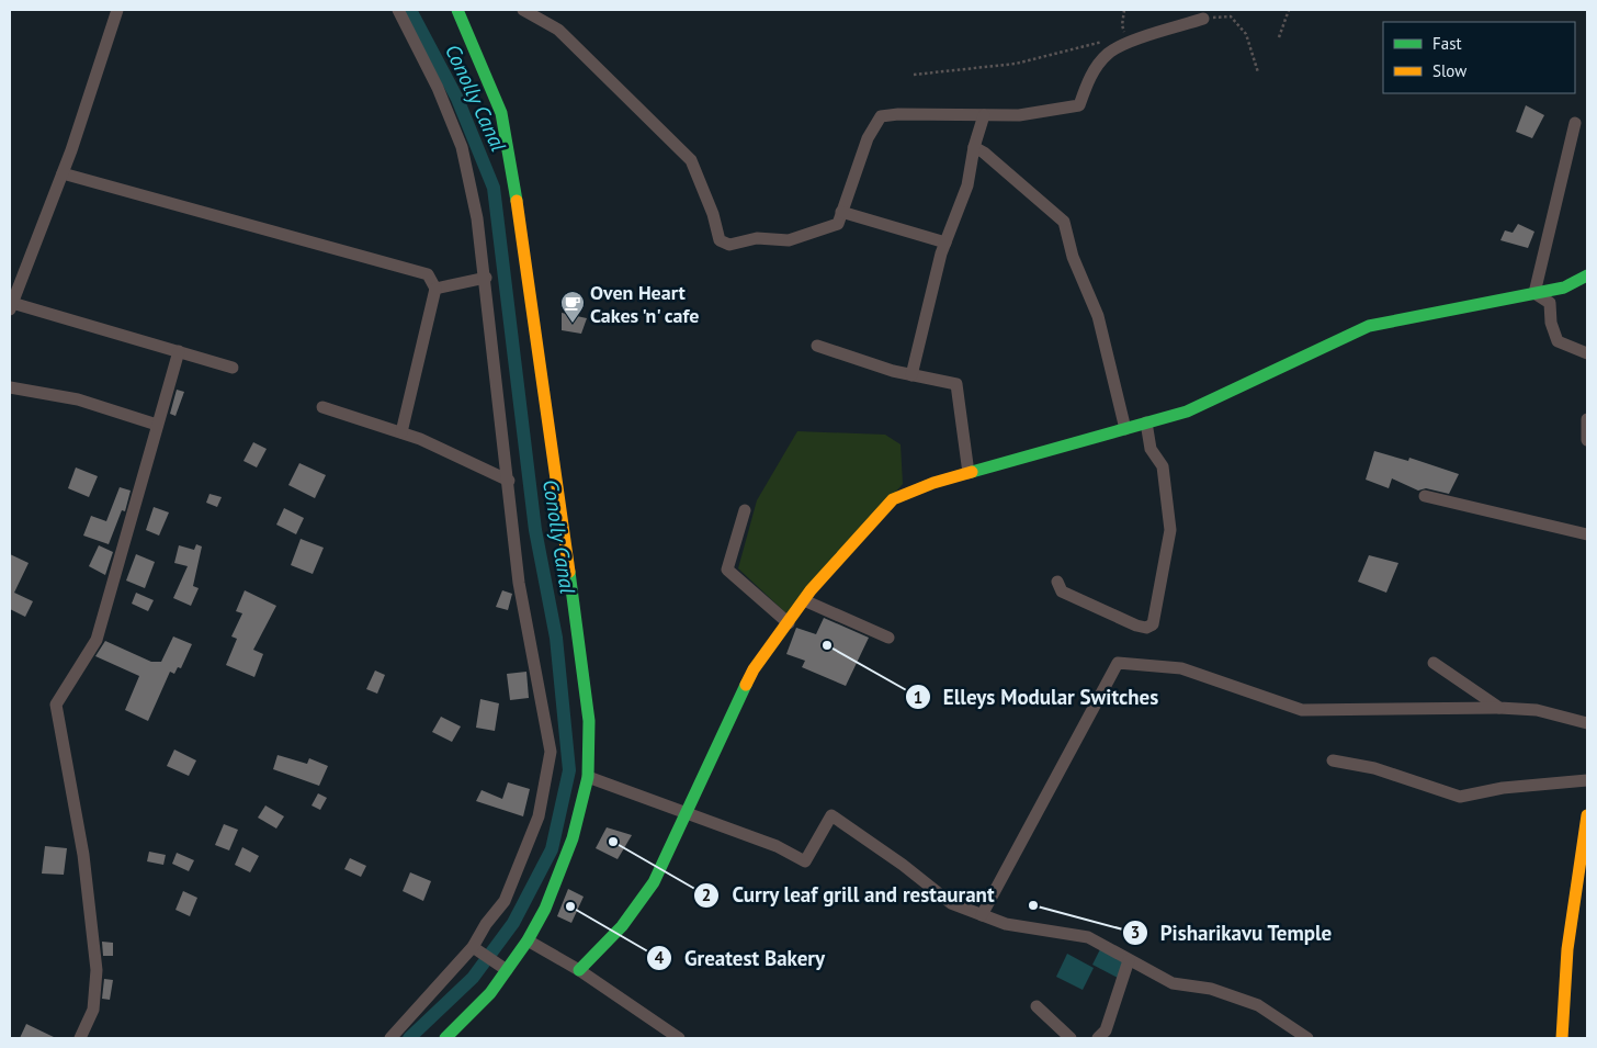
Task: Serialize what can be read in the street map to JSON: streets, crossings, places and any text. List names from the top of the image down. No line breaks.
{"water":["Conolly Canal"],"places":{"cafe":["Oven Heart Cakes 'n' cafe"],"other":["Elleys Modular Switches","Curry leaf grill and restaurant","Pisharikavu Temple","Greatest Bakery"]},"legend":["Fast","Slow"]}
